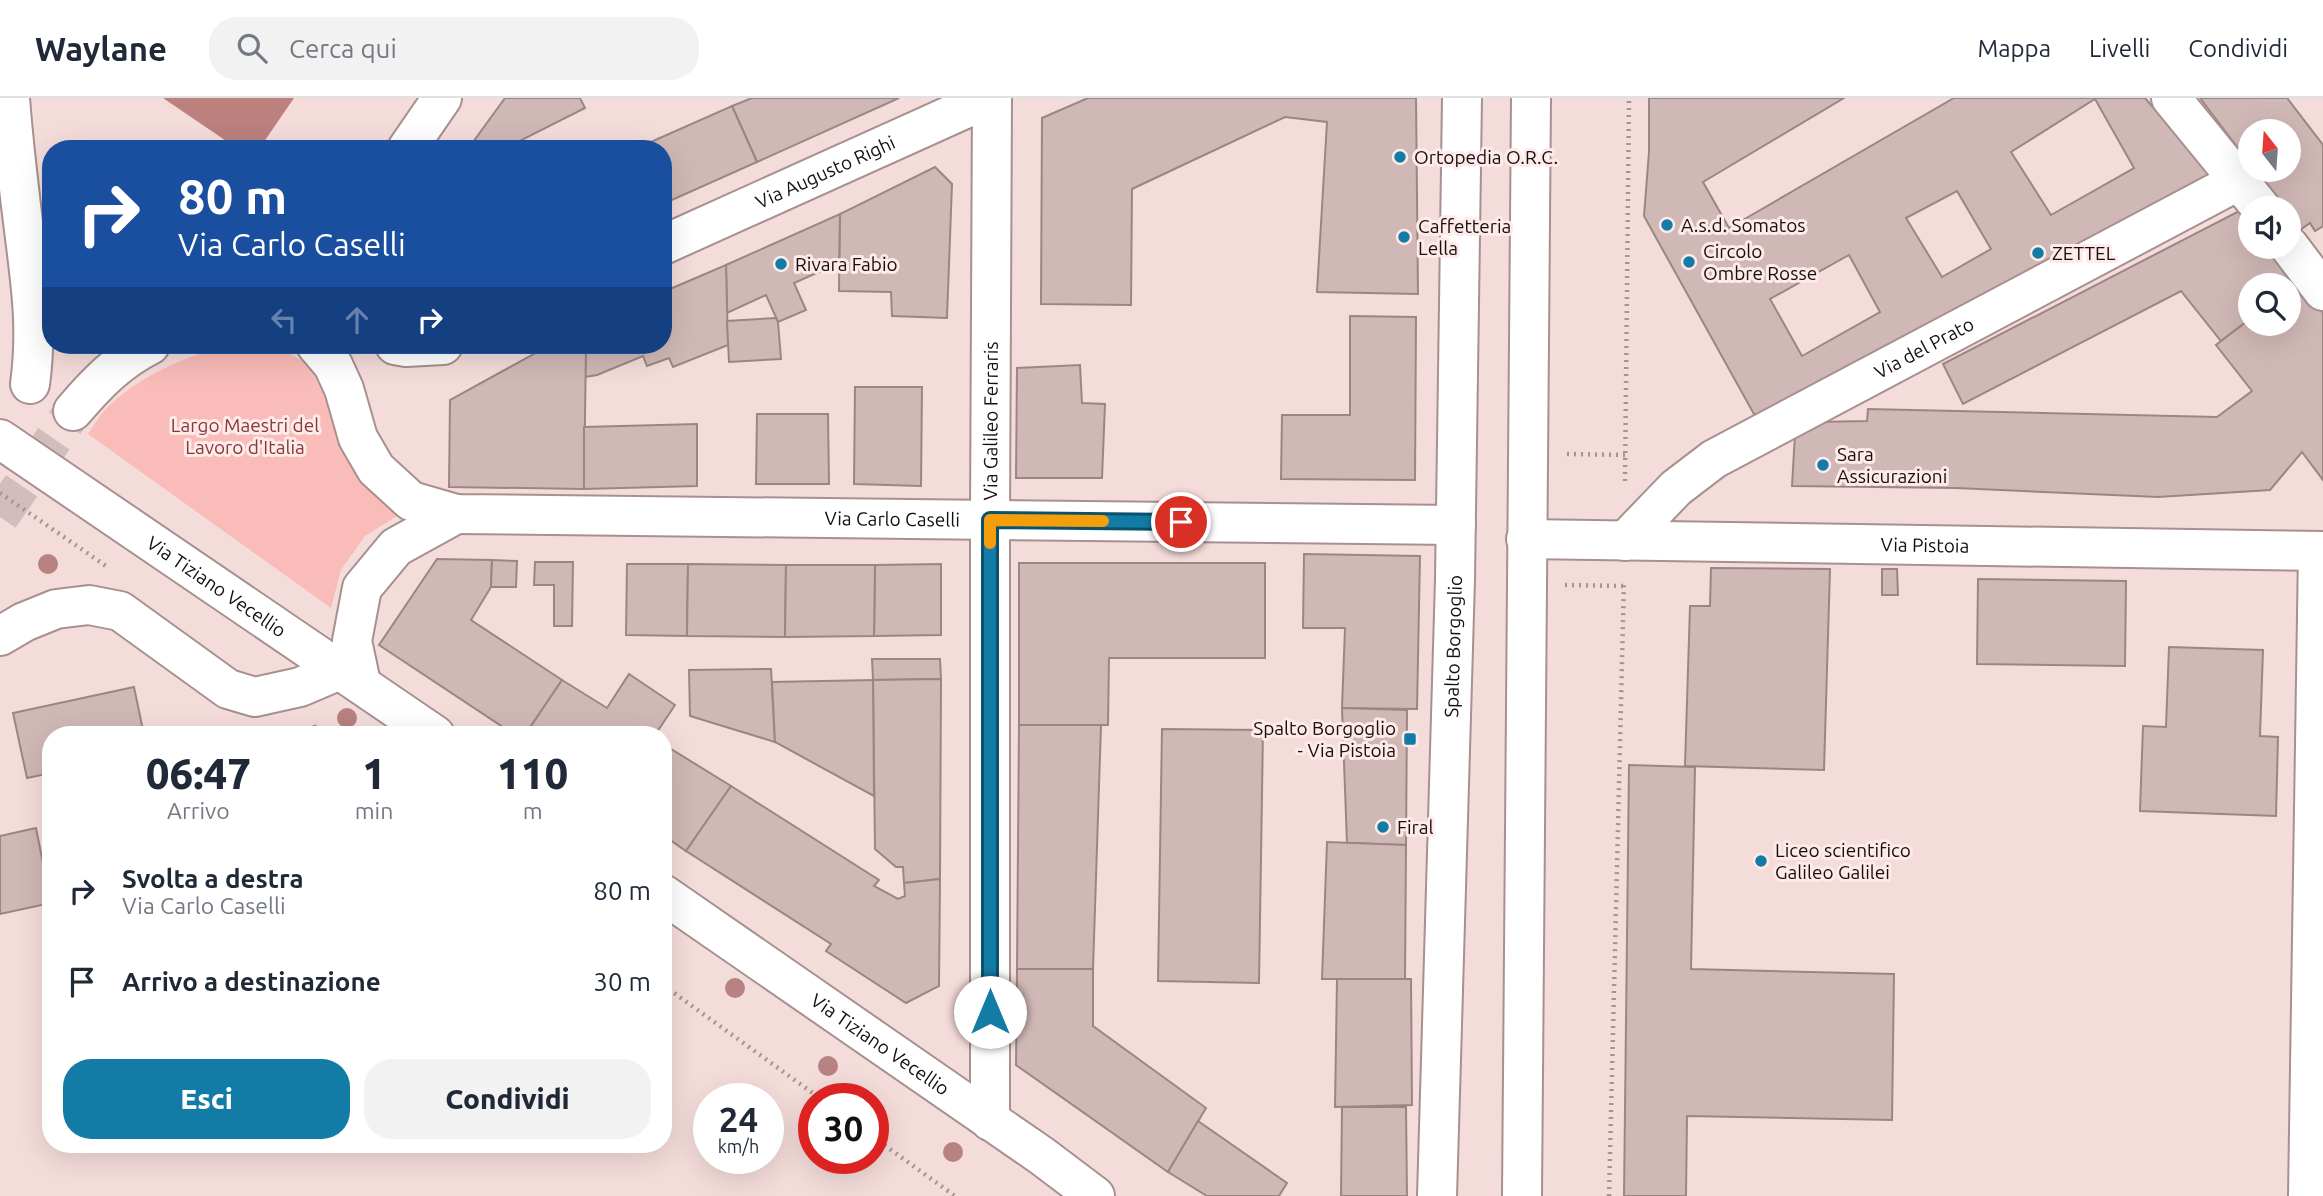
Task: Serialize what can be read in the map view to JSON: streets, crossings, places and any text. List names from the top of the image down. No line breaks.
{"streets":{"street":["Via Augusto Righi","Via del Prato","Via Galileo Ferraris","Via Carlo Caselli","Via Pistoia","Via Tiziano Vecellio","Spalto Borgoglio"]},"crossings":[["Via Augusto Righi","Via Galileo Ferraris"],["Via del Prato","Via Pistoia"],["Via Galileo Ferraris","Via Carlo Caselli"],["Via Galileo Ferraris","Via Tiziano Vecellio"],["Via Carlo Caselli","Spalto Borgoglio"]],"parks":["Largo Maestri del Lavoro d'Italia"],"places":{"other":["Ortopedia O.R.C.","A.s.d. Somatos","Caffetteria Lella","ZETTEL","Circolo Ombre Rosse","Rivara Fabio","Sara Assicurazioni","Firal","Liceo scientifico Galileo Galilei"],"transit":["Spalto Borgoglio - Via Pistoia"]},"north":"top","page":{"header":"Waylane","search":"Cerca qui","nav":["Mappa","Livelli","Condividi"],"turn":["80 m","Via Carlo Caselli"],"eta":["06:47","Arrivo","1","min","110","m"],"list":[{"name":"Svolta a destra","note":"Via Carlo Caselli","value":"80 m"},{"name":"Arrivo a destinazione","value":"30 m"}],"buttons":["Esci","Condividi"],"speed":"24 km/h","limit":"30"}}
